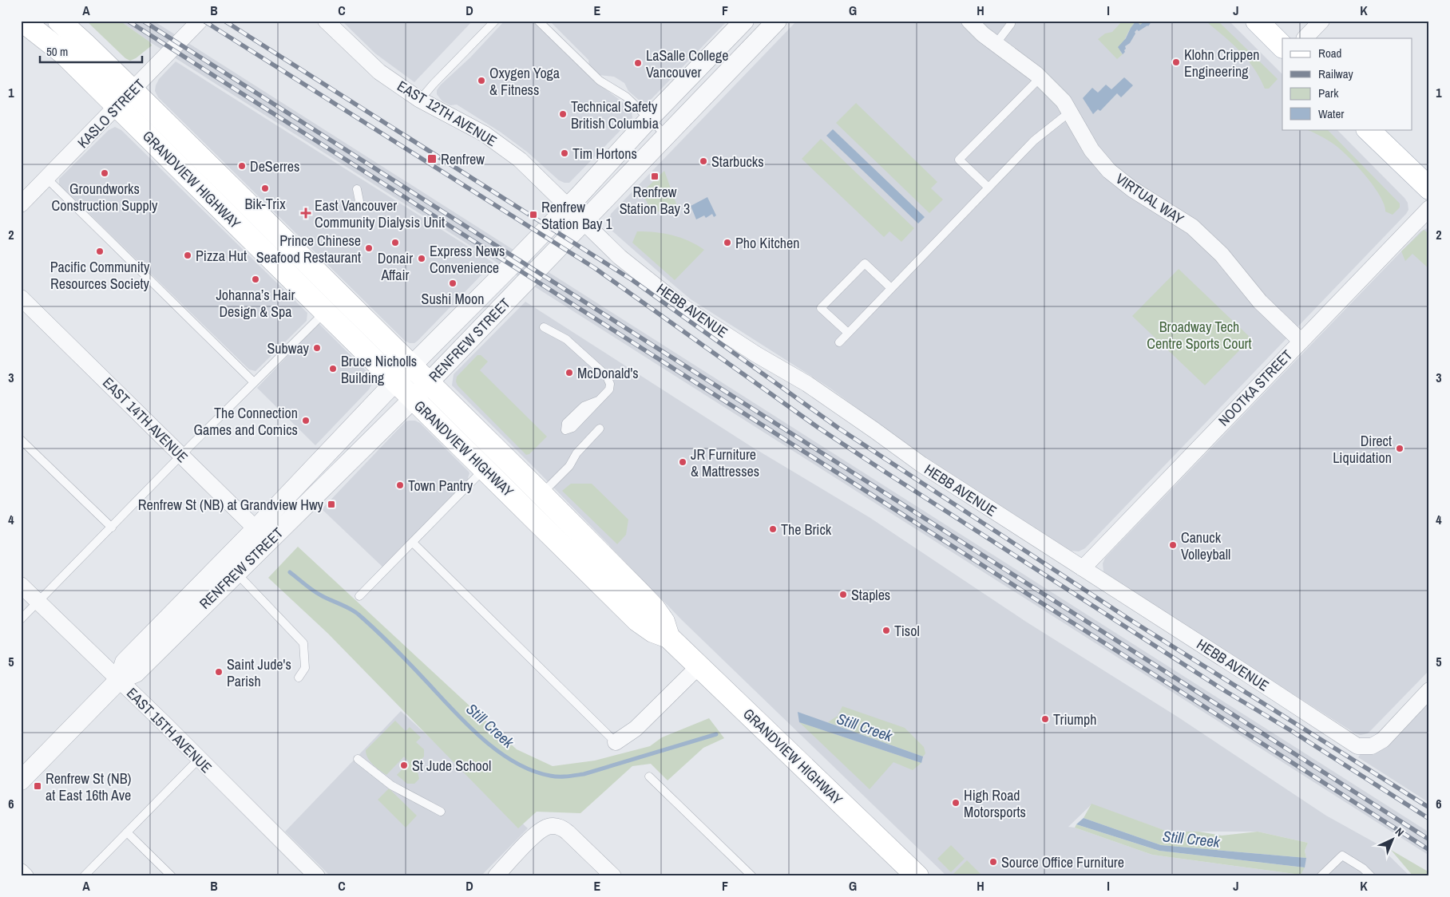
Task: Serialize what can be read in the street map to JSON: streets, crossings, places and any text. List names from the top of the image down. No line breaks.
{"streets":{"main road":["GRANDVIEW HIGHWAY"],"street":["KASLO STREET","EAST 12TH AVENUE","VIRTUAL WAY","HEBB AVENUE","RENFREW STREET","NOOTKA STREET","EAST 14TH AVENUE","EAST 15TH AVENUE"]},"crossings":[["KASLO STREET","GRANDVIEW HIGHWAY"],["EAST 12TH AVENUE","HEBB AVENUE"],["EAST 12TH AVENUE","RENFREW STREET"],["GRANDVIEW HIGHWAY","RENFREW STREET"],["VIRTUAL WAY","NOOTKA STREET"],["HEBB AVENUE","RENFREW STREET"],["HEBB AVENUE","NOOTKA STREET"],["RENFREW STREET","EAST 14TH AVENUE"],["RENFREW STREET","EAST 15TH AVENUE"]],"water":["Still Creek"],"parks":["Broadway Tech Centre Sports Court"],"places":{"other":["Klohn Crippen Engineering","LaSalle College Vancouver","Oxygen Yoga & Fitness","Technical Safety British Columbia","Tim Hortons","Starbucks","DeSerres","Groundworks Construction Supply","Bik-Trix","Donair Affair","Pho Kitchen","Prince Chinese Seafood Restaurant","Pacific Community Resources Society","Pizza Hut","Express News Convenience","Johanna’s Hair Design & Spa","Sushi Moon","Subway","Bruce Nicholls Building","McDonald's","The Connection Games and Comics","Direct Liquidation","JR Furniture & Mattresses","Town Pantry","The Brick","Canuck Volleyball","Staples","Tisol","Saint Jude's Parish","Triumph","St Jude School","High Road Motorsports","Source Office Furniture"],"transit":["Renfrew","Renfrew Station Bay 3","Renfrew Station Bay 1","Renfrew St (NB) at Grandview Hwy","Renfrew St (NB) at East 16th Ave"],"health":["East Vancouver Community Dialysis Unit"]},"legend":["Road","Railway","Park","Water"],"scale_bar":"50 m","north":"top right","grid":{"columns":["A","B","C","D","E","F","G","H","I","J","K"],"rows":["1","2","3","4","5","6"]}}
